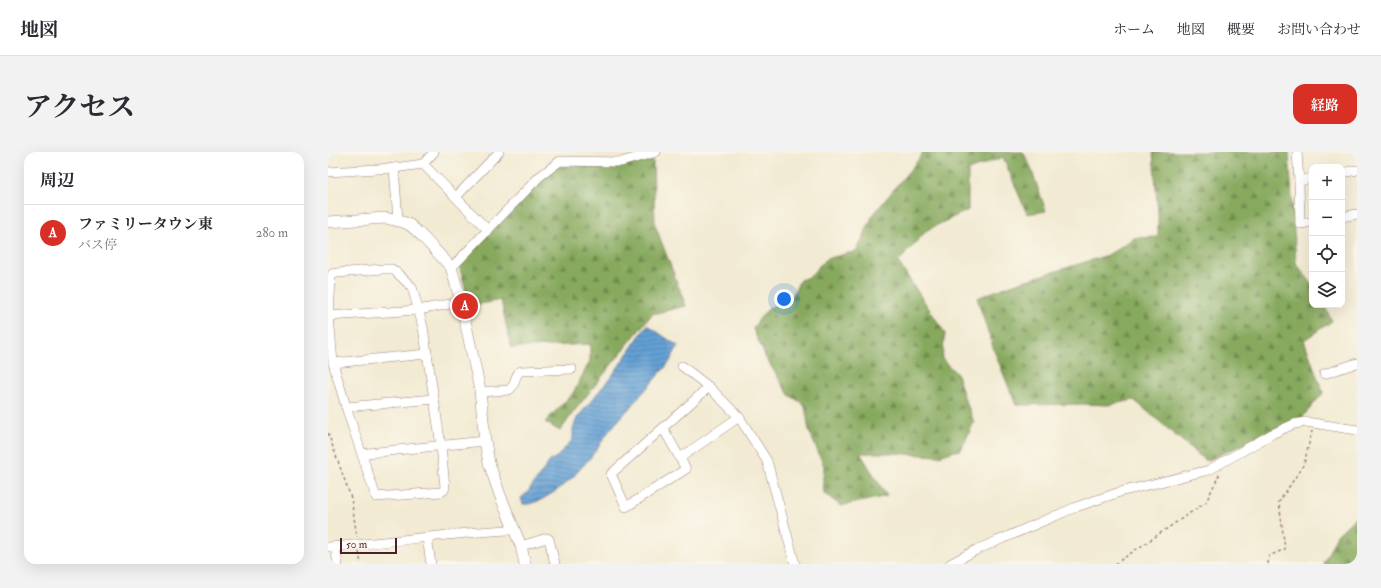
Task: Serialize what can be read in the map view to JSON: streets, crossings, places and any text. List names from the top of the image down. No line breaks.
{"scale_bar":"50 m","page":{"header":"地図","nav":["ホーム","地図","概要","お問い合わせ"],"title":"アクセス","buttons":"経路","heading":"周辺","map_buttons":["+","−"],"list":[{"mark":"A","name":"ファミリータウン東","note":"バス停","value":"280 m"}],"pins":"A","scale":"50 m"}}
